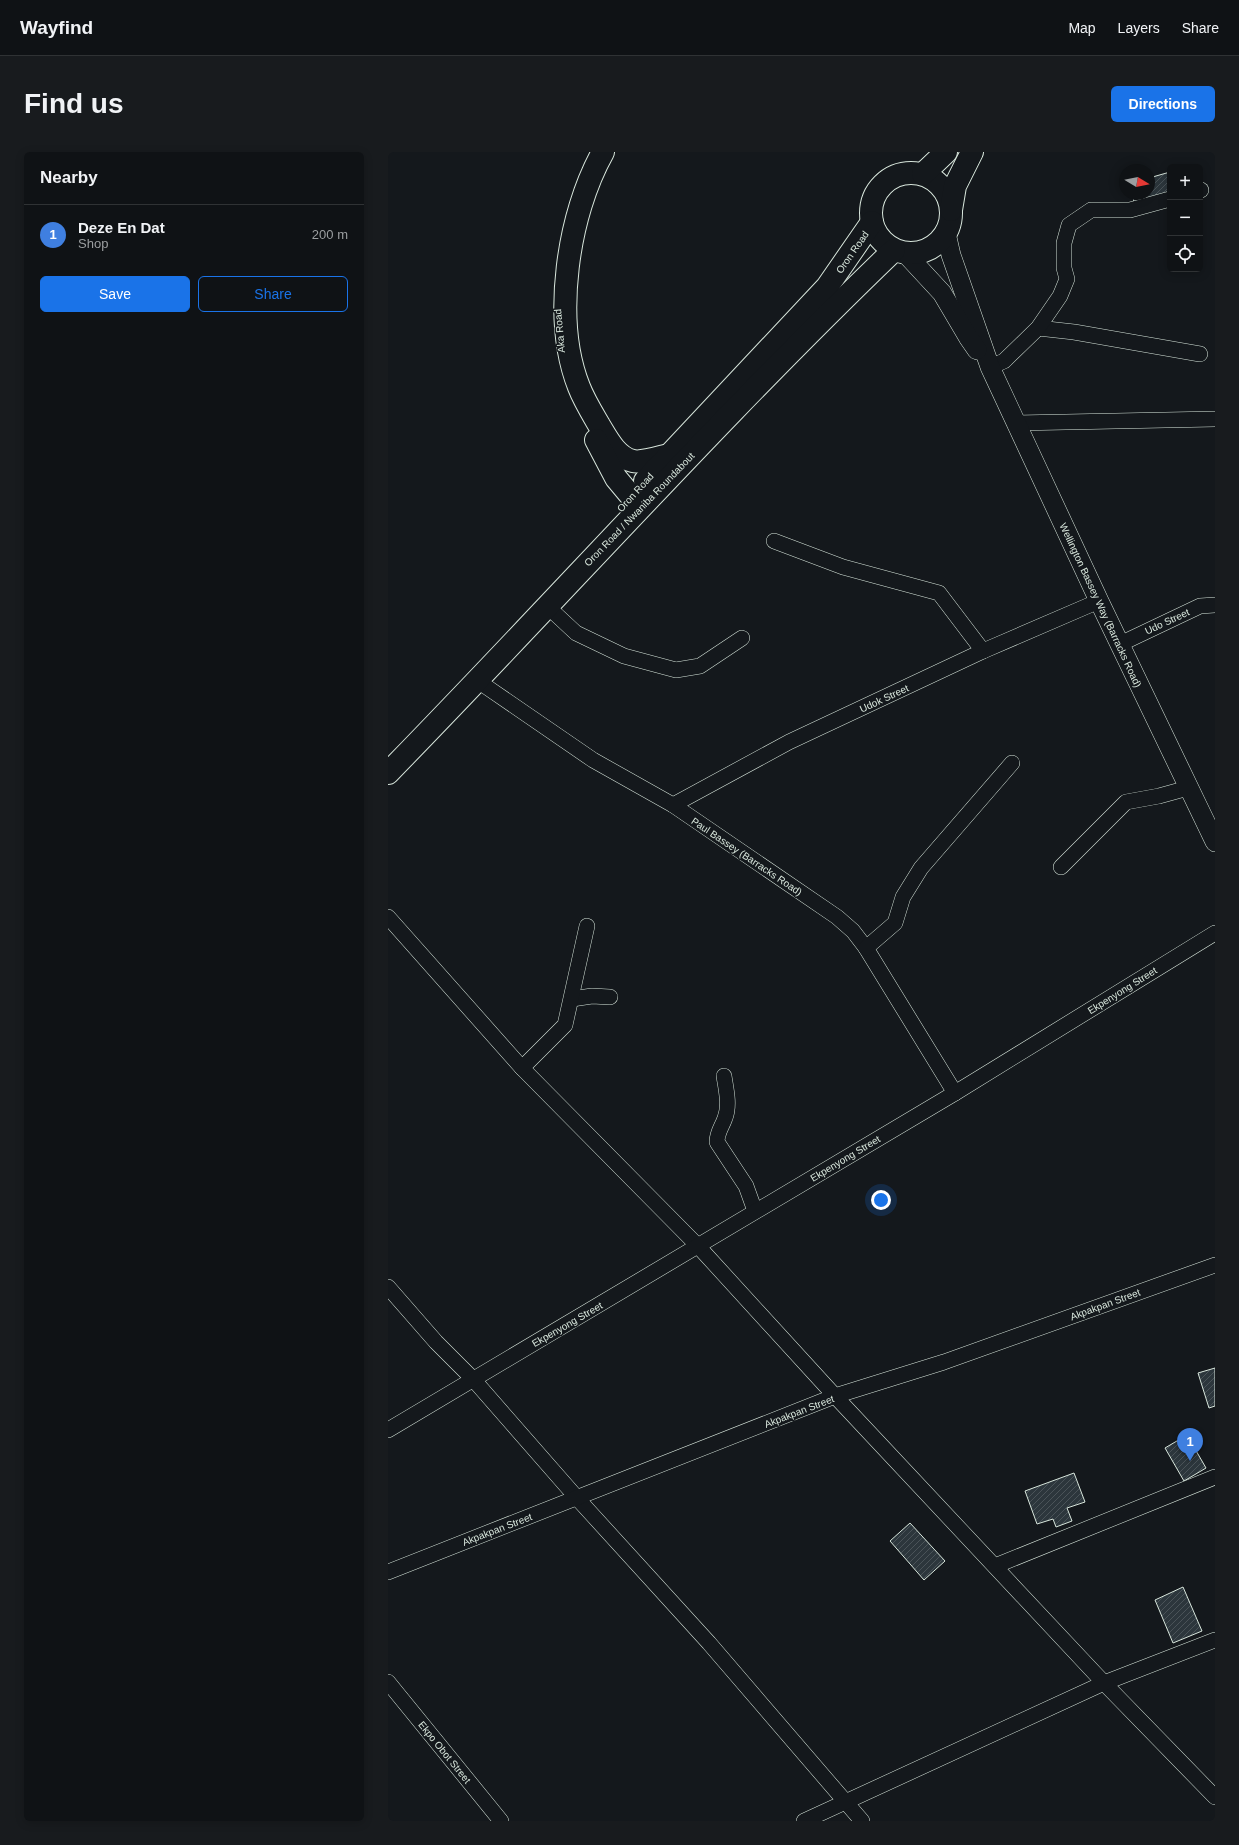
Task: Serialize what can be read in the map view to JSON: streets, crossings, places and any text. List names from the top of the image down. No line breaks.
{"streets":{"highway":["Oron Road","Aka Road","Oron Road / Nwaniba Roundabout"],"main road":["Wellington Bassey Way (Barracks Road)"],"street":["Udo Street","Udok Street","Paul Bassey (Barracks Road)","Ekpenyong Street","Akpakpan Street","Ekpo Obot Street"]},"crossings":[["Oron Road","Aka Road"],["Oron Road","Oron Road / Nwaniba Roundabout"],["Oron Road / Nwaniba Roundabout","Paul Bassey (Barracks Road)"],["Wellington Bassey Way (Barracks Road)","Udo Street"],["Wellington Bassey Way (Barracks Road)","Udok Street"],["Udok Street","Paul Bassey (Barracks Road)"],["Paul Bassey (Barracks Road)","Ekpenyong Street"]],"north":"right","page":{"header":"Wayfind","nav":["Map","Layers","Share"],"buttons":["Directions",["Save","Share"]],"title":"Find us","heading":"Nearby","map_buttons":["+","−"],"list":[{"mark":"1","name":"Deze En Dat","note":"Shop","value":"200 m"}],"pins":"1"}}
